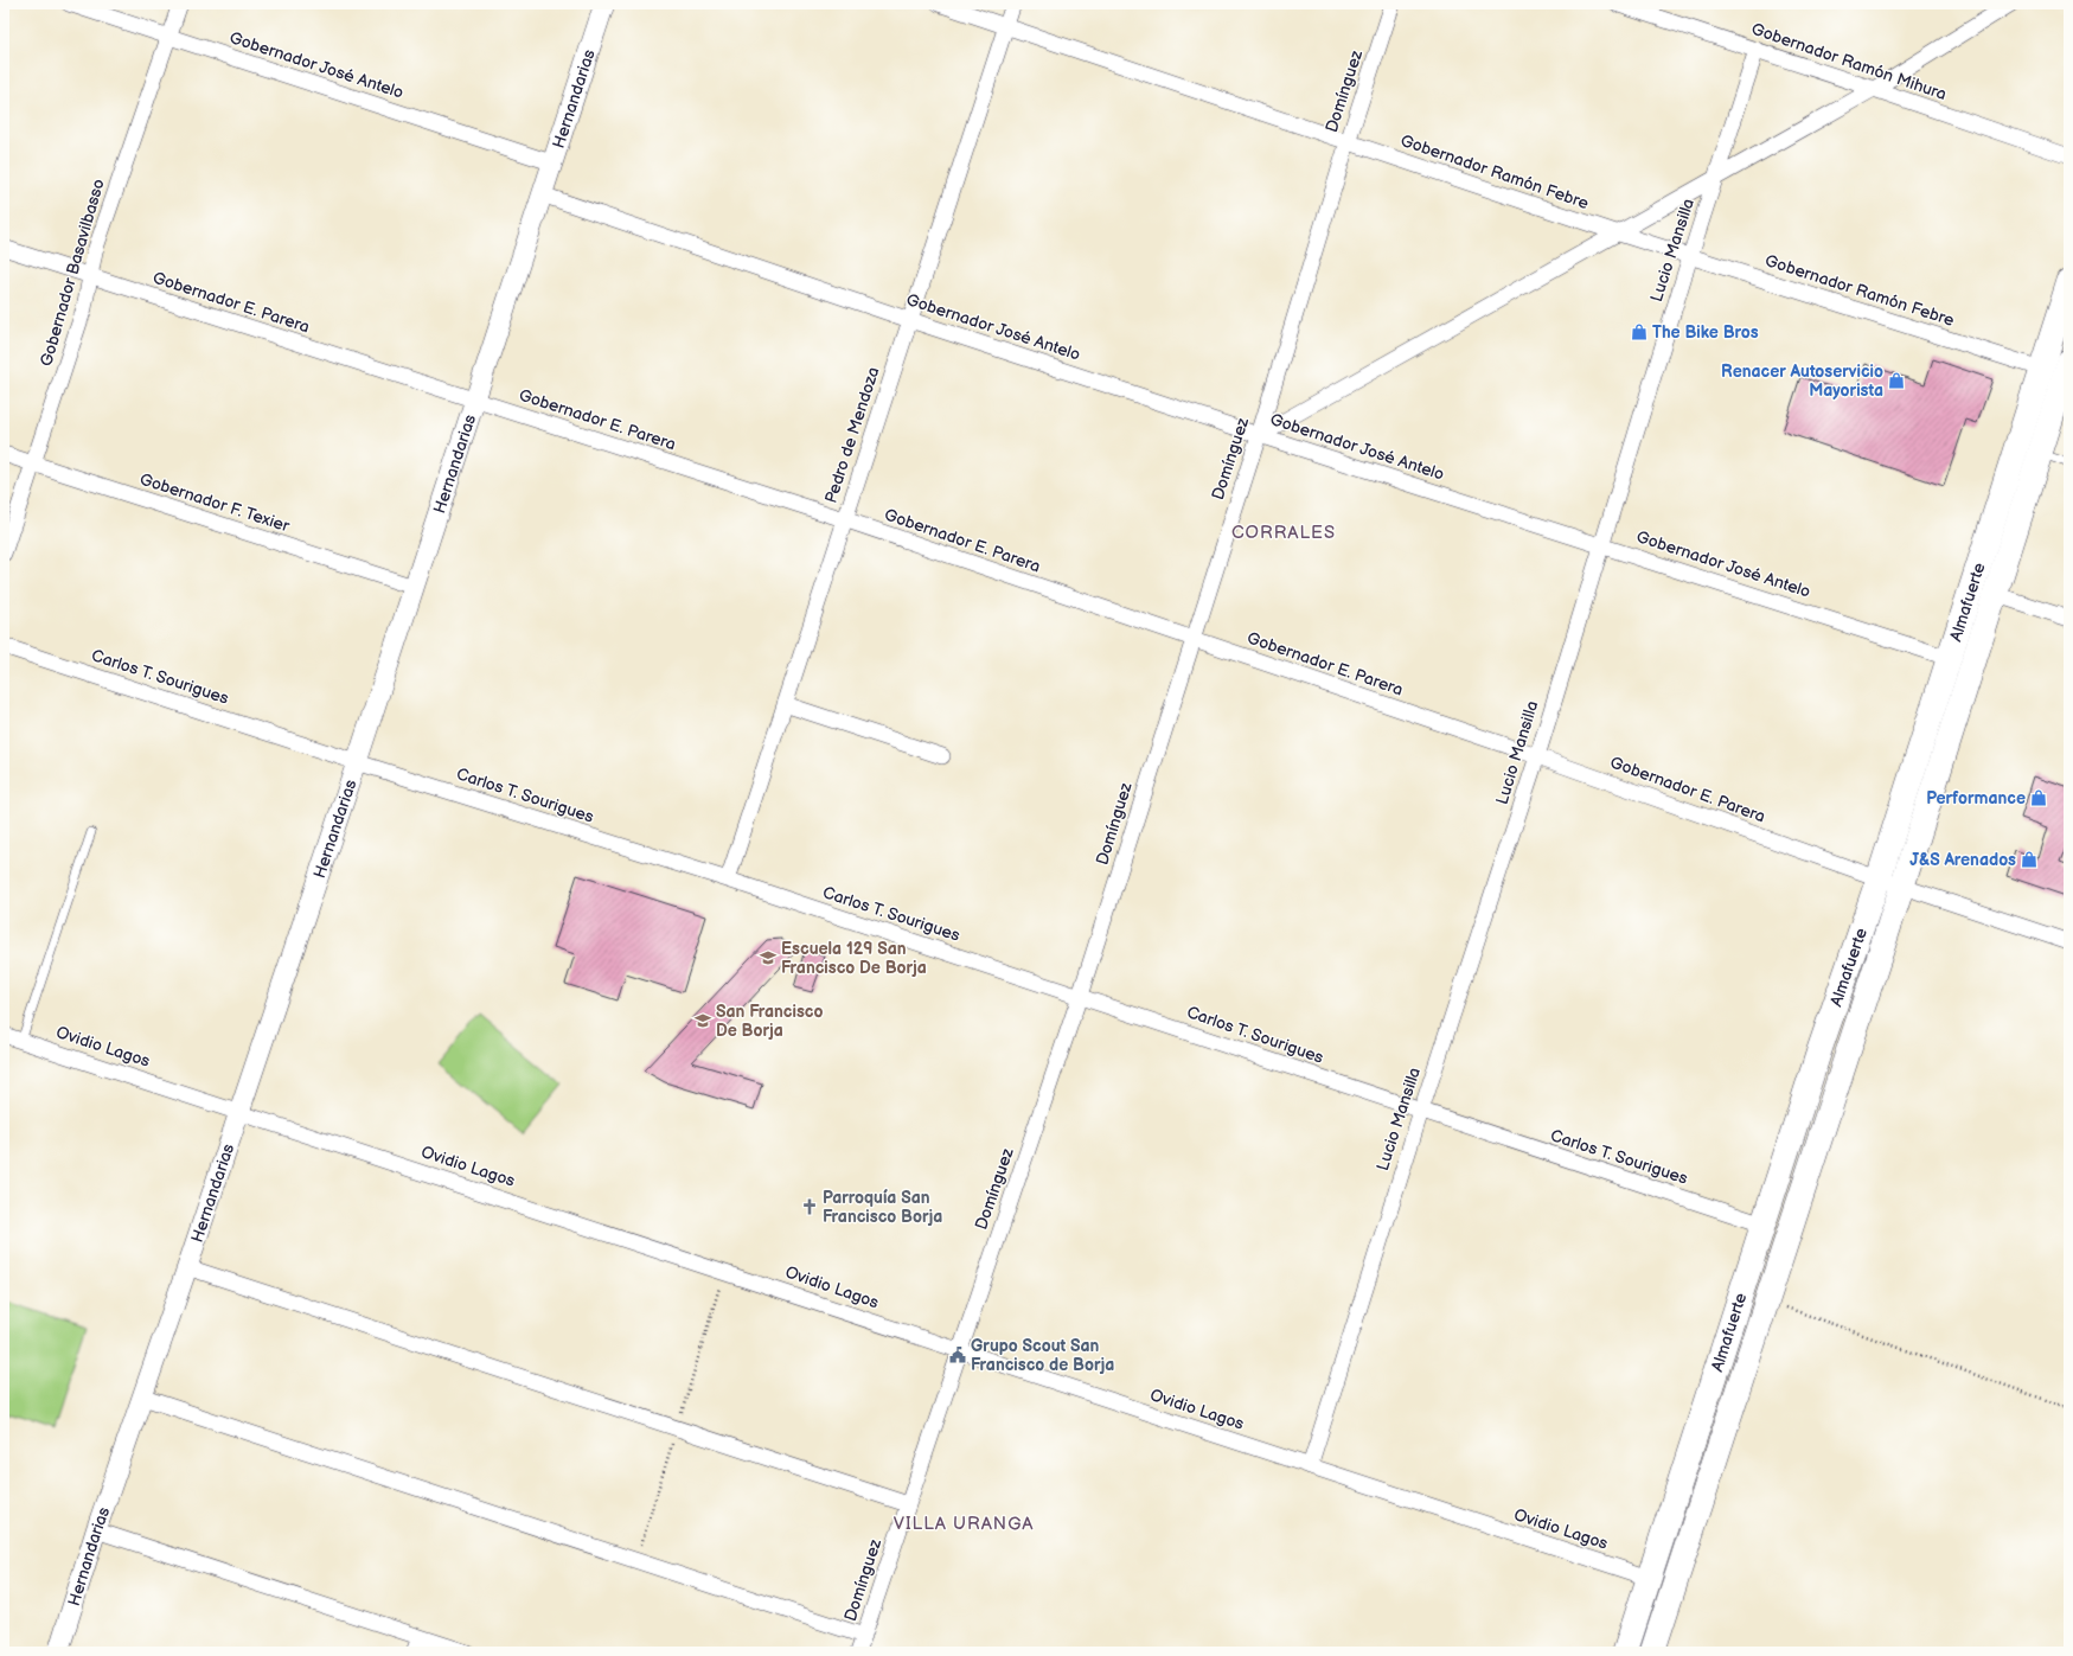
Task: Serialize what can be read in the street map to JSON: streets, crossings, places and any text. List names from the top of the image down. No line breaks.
{"streets":{"main road":["Almafuerte"],"street":["Gobernador Ramón Mihura","Gobernador José Antelo","Domínguez","Hernandarias","Gobernador Ramón Febre","Lucio Mansilla","Gobernador Basavilbasso","Gobernador E. Parera","Pedro de Mendoza","Gobernador F. Texier","Carlos T. Sourigues","Ovidio Lagos"]},"crossings":[["Gobernador Ramón Mihura","Lucio Mansilla"],["Gobernador José Antelo","Domínguez"],["Gobernador José Antelo","Hernandarias"],["Gobernador José Antelo","Lucio Mansilla"],["Gobernador José Antelo","Gobernador Basavilbasso"],["Gobernador José Antelo","Pedro de Mendoza"],["Gobernador José Antelo","Almafuerte"],["Domínguez","Gobernador Ramón Febre"],["Domínguez","Gobernador E. Parera"],["Domínguez","Carlos T. Sourigues"],["Domínguez","Ovidio Lagos"],["Hernandarias","Gobernador E. Parera"],["Hernandarias","Gobernador F. Texier"],["Hernandarias","Carlos T. Sourigues"],["Hernandarias","Ovidio Lagos"],["Gobernador Ramón Febre","Lucio Mansilla"],["Gobernador Ramón Febre","Pedro de Mendoza"],["Gobernador Ramón Febre","Almafuerte"],["Lucio Mansilla","Gobernador E. Parera"],["Lucio Mansilla","Carlos T. Sourigues"],["Lucio Mansilla","Ovidio Lagos"],["Gobernador Basavilbasso","Gobernador E. Parera"],["Gobernador Basavilbasso","Gobernador F. Texier"],["Gobernador E. Parera","Pedro de Mendoza"],["Gobernador E. Parera","Almafuerte"],["Pedro de Mendoza","Carlos T. Sourigues"],["Almafuerte","Carlos T. Sourigues"],["Almafuerte","Ovidio Lagos"]],"districts":["CORRALES","VILLA URANGA"],"places":{"shop":["The Bike Bros","Renacer Autoservicio Mayorista","Performance","J&S Arenados"],"school or university":["Escuela 129 San Francisco De Borja","San Francisco De Borja"],"church":["Parroquía San Francisco Borja"],"public building":["Grupo Scout San Francisco de Borja"]}}
